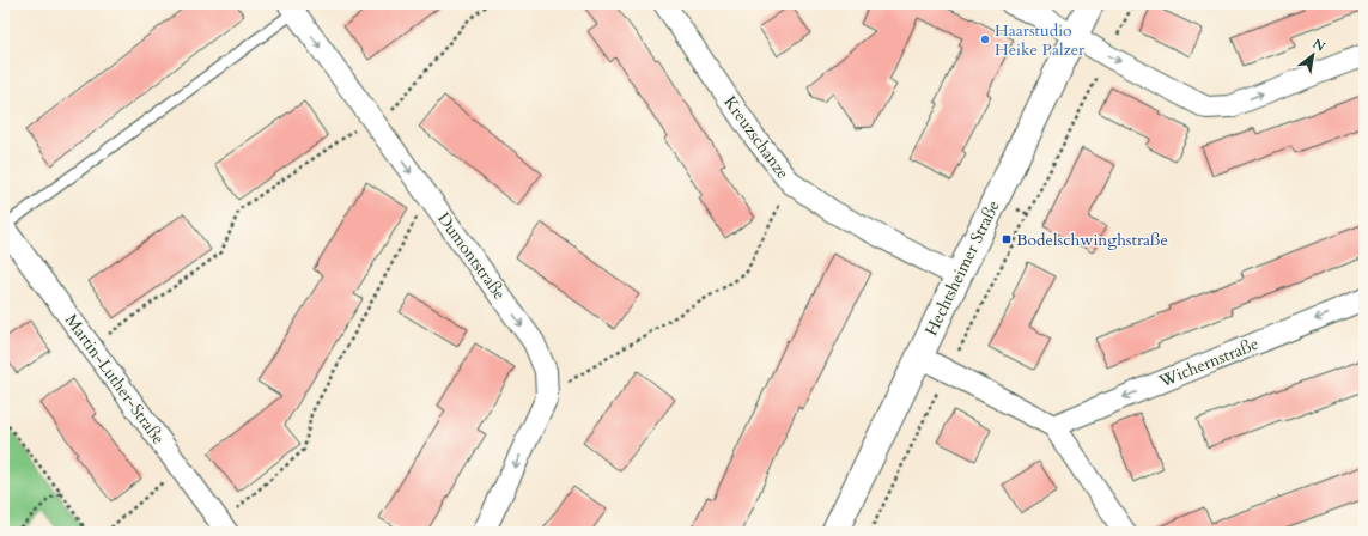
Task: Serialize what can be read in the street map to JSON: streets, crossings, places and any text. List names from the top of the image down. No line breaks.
{"streets":{"street":["Kreuzschanze","Dumontstraße","Hechtsheimer Straße","Wichernstraße","Martin-Luther-Straße"]},"crossings":[["Kreuzschanze","Hechtsheimer Straße"],["Dumontstraße","Martin-Luther-Straße"]],"one_way":["Dumontstraße","Wichernstraße"],"places":{"other":["Haarstudio Heike Palzer"],"transit":["Bodelschwinghstraße"]},"north":"top right"}
